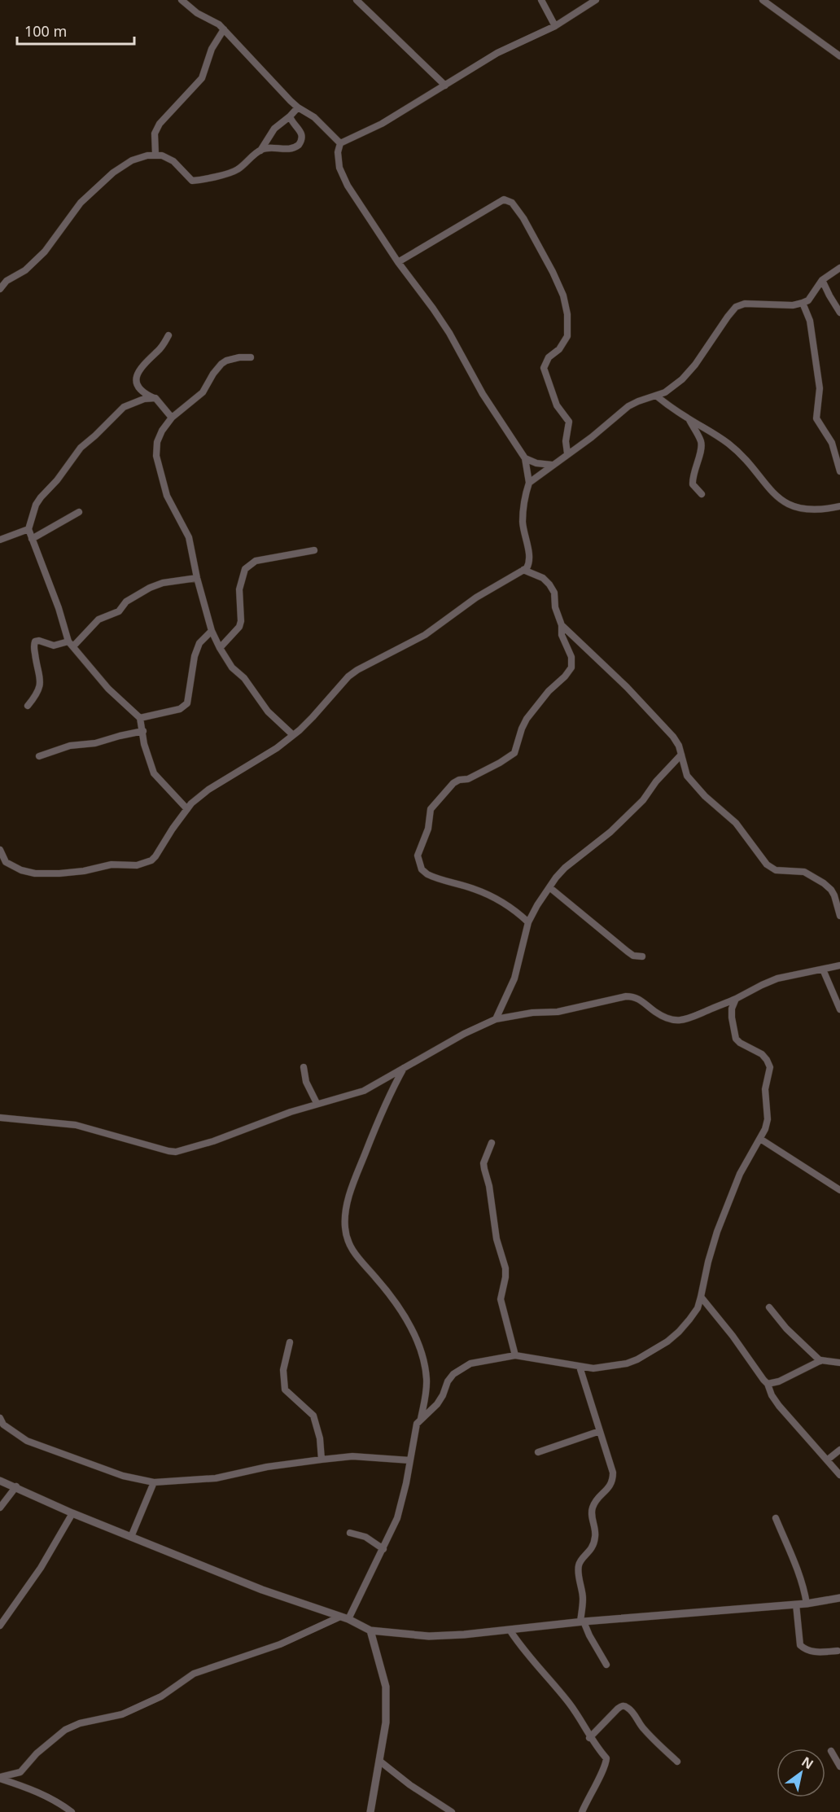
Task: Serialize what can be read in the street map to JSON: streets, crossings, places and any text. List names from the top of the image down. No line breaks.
{"scale_bar":"100 m","north":"top right"}
